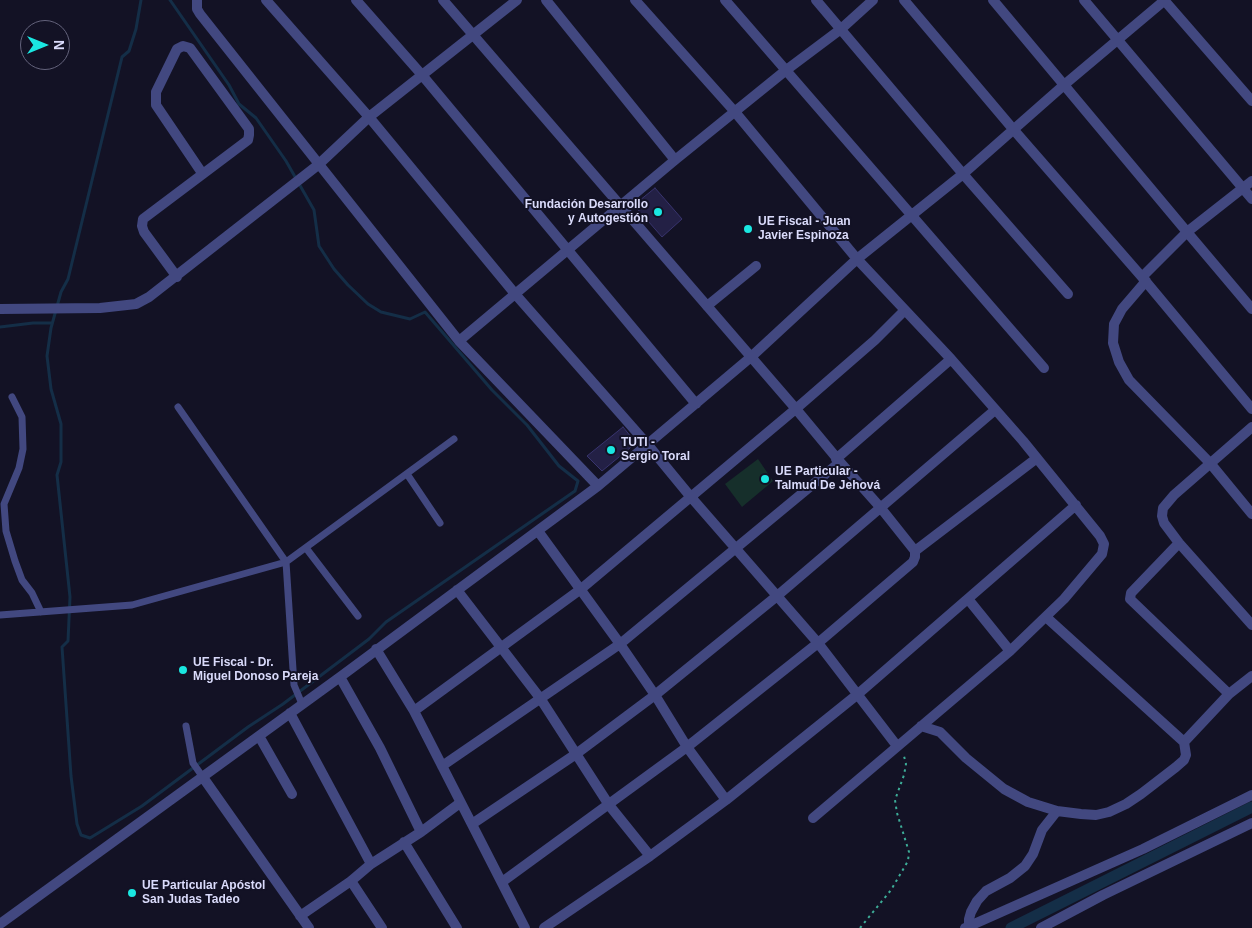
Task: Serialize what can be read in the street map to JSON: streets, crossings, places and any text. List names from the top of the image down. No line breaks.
{"places":["Fundación Desarrollo y Autogestión","UE Fiscal - Juan Javier Espinoza","TUTI - Sergio Toral","UE Particular - Talmud De Jehová","UE Fiscal - Dr. Miguel Donoso Pareja","UE Particular Apóstol San Judas Tadeo"],"north":"right"}
